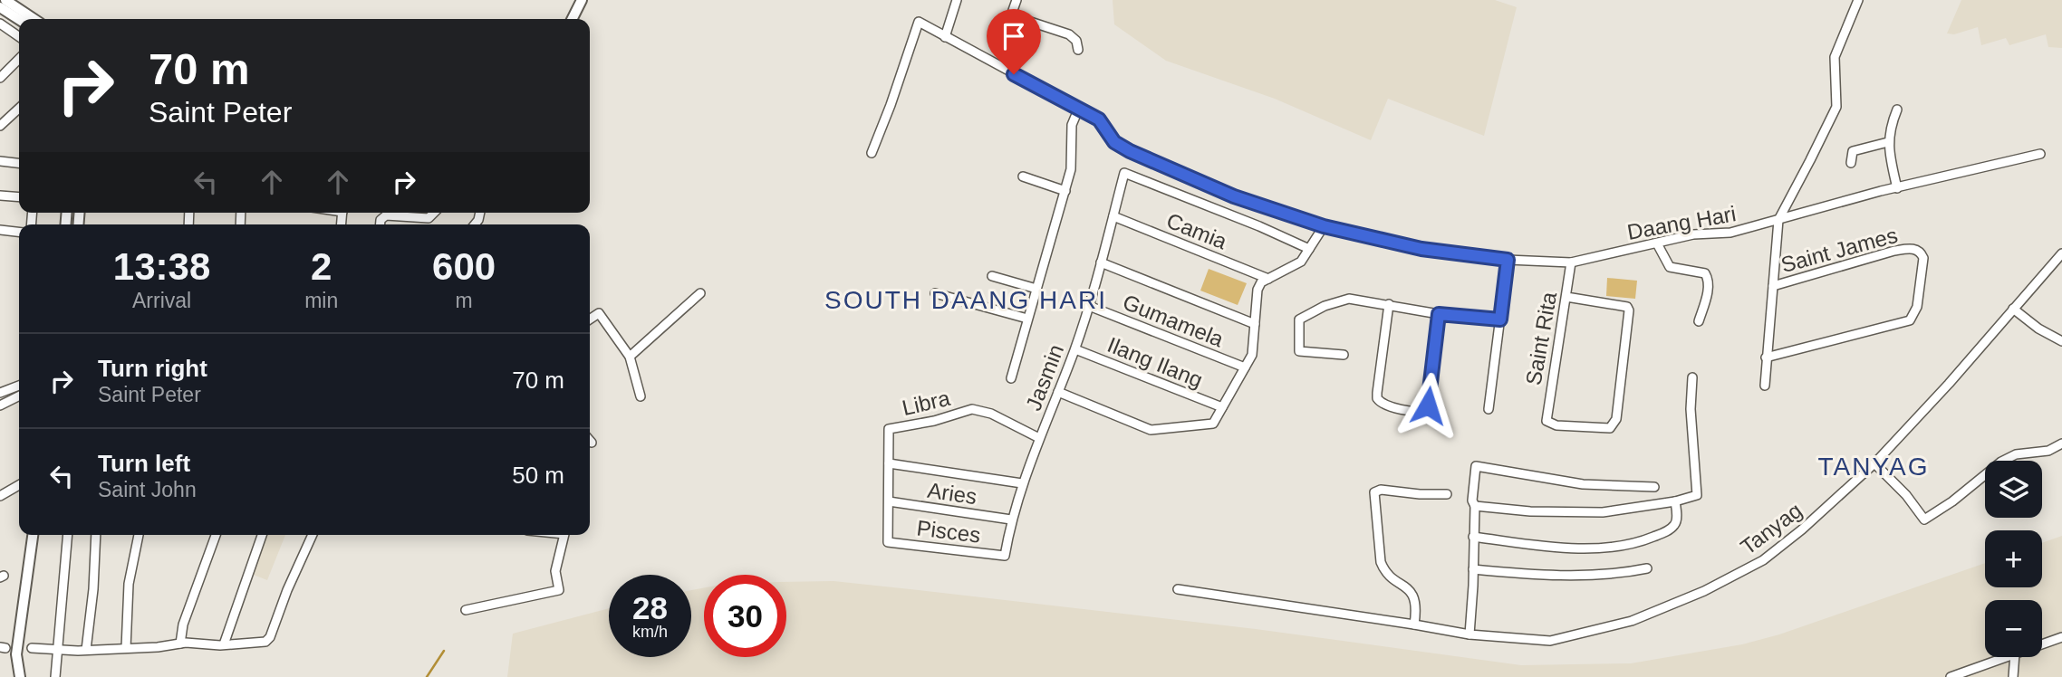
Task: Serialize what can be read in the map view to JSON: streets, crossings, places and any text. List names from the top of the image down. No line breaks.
{"streets":{"street":["Daang Hari","Camia","Saint James","Gumamela","Saint Rita","Ilang Ilang","Jasmin","Libra","Aries","Tanyag","Pisces"]},"crossings":[["Daang Hari","Saint Rita"],["Camia","Jasmin"],["Gumamela","Jasmin"],["Ilang Ilang","Jasmin"],["Jasmin","Libra"],["Jasmin","Aries"],["Jasmin","Pisces"],["Libra","Aries"],["Libra","Pisces"]],"districts":["SOUTH DAANG HARI","TANYAG"],"page":{"turn":["70 m","Saint Peter"],"eta":["13:38","Arrival","2","min","600","m"],"list":[{"name":"Turn right","note":"Saint Peter","value":"70 m"},{"name":"Turn left","note":"Saint John","value":"50 m"}],"map_buttons":["+","−"],"speed":"28 km/h","limit":"30"}}
